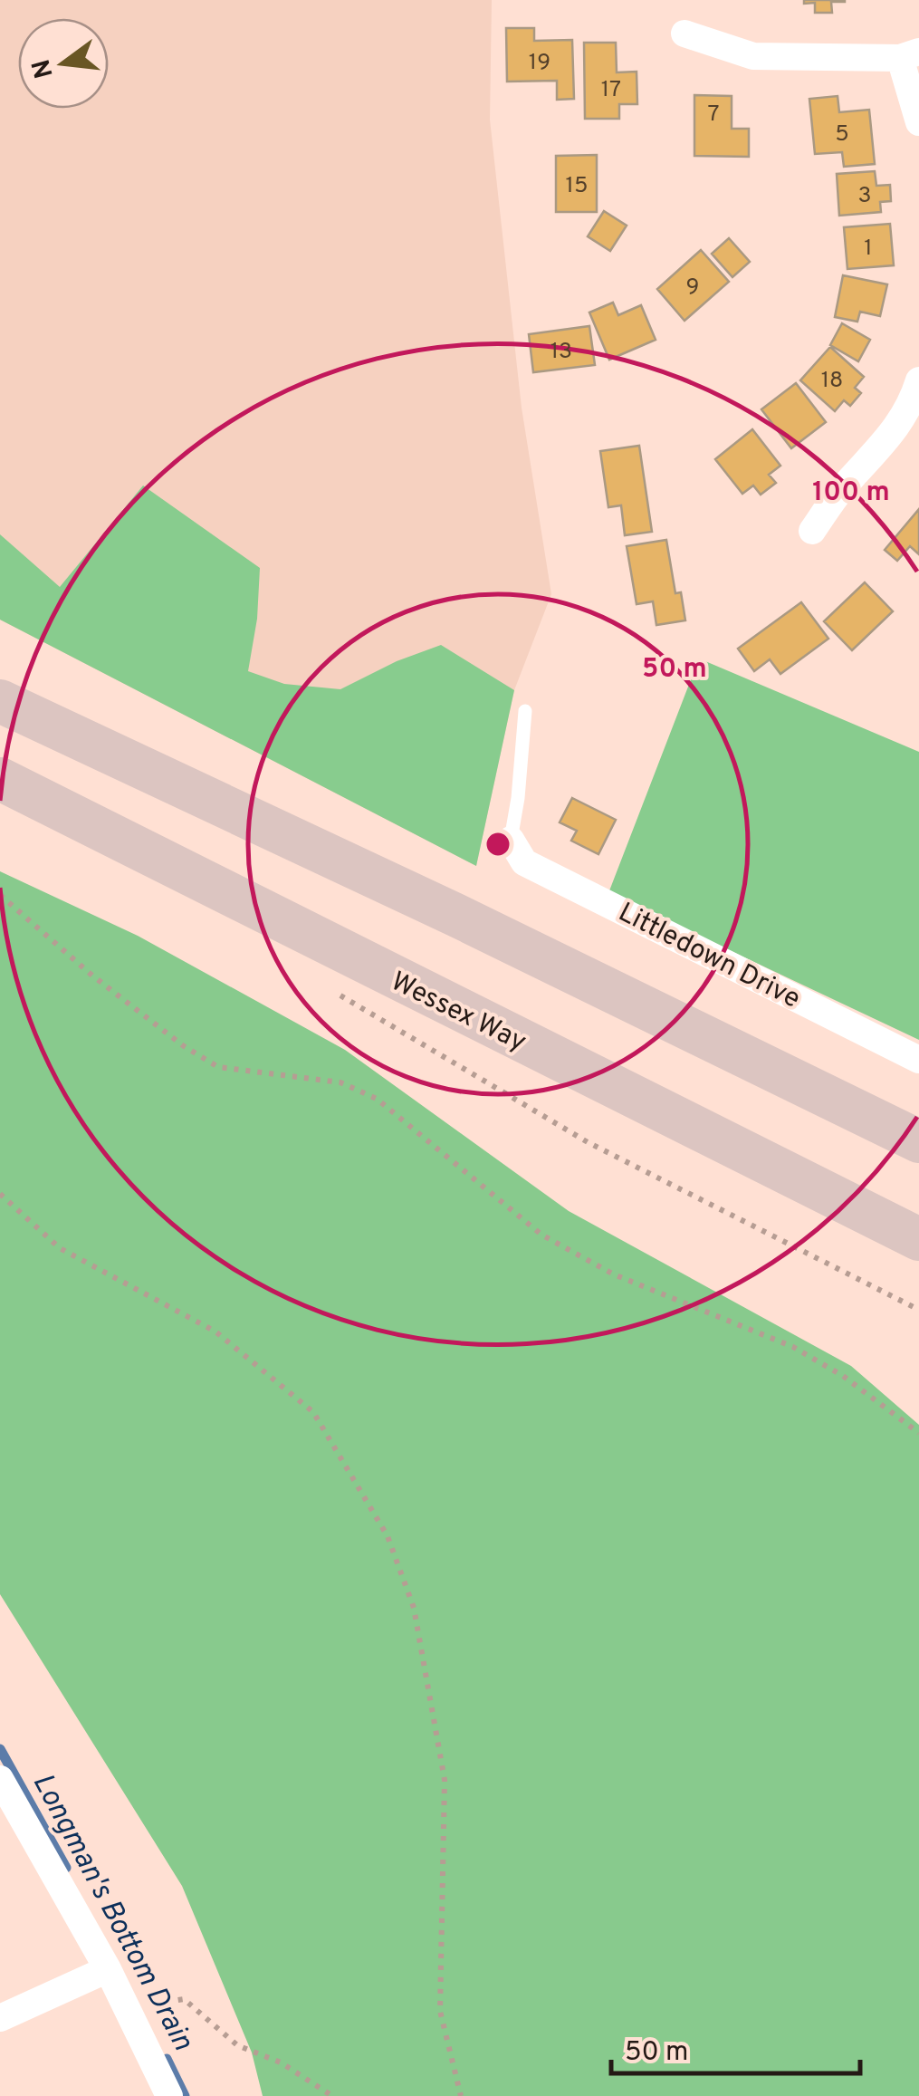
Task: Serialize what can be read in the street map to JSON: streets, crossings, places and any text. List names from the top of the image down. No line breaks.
{"streets":{"highway":["Wessex Way"],"street":["Littledown Drive"]},"water":["Longman's Bottom Drain"],"house_numbers":["19","17","7","5","15","3","1","9","13","18"],"scale_bar":"50 m","north":"left","rings":["100 m","50 m"]}
